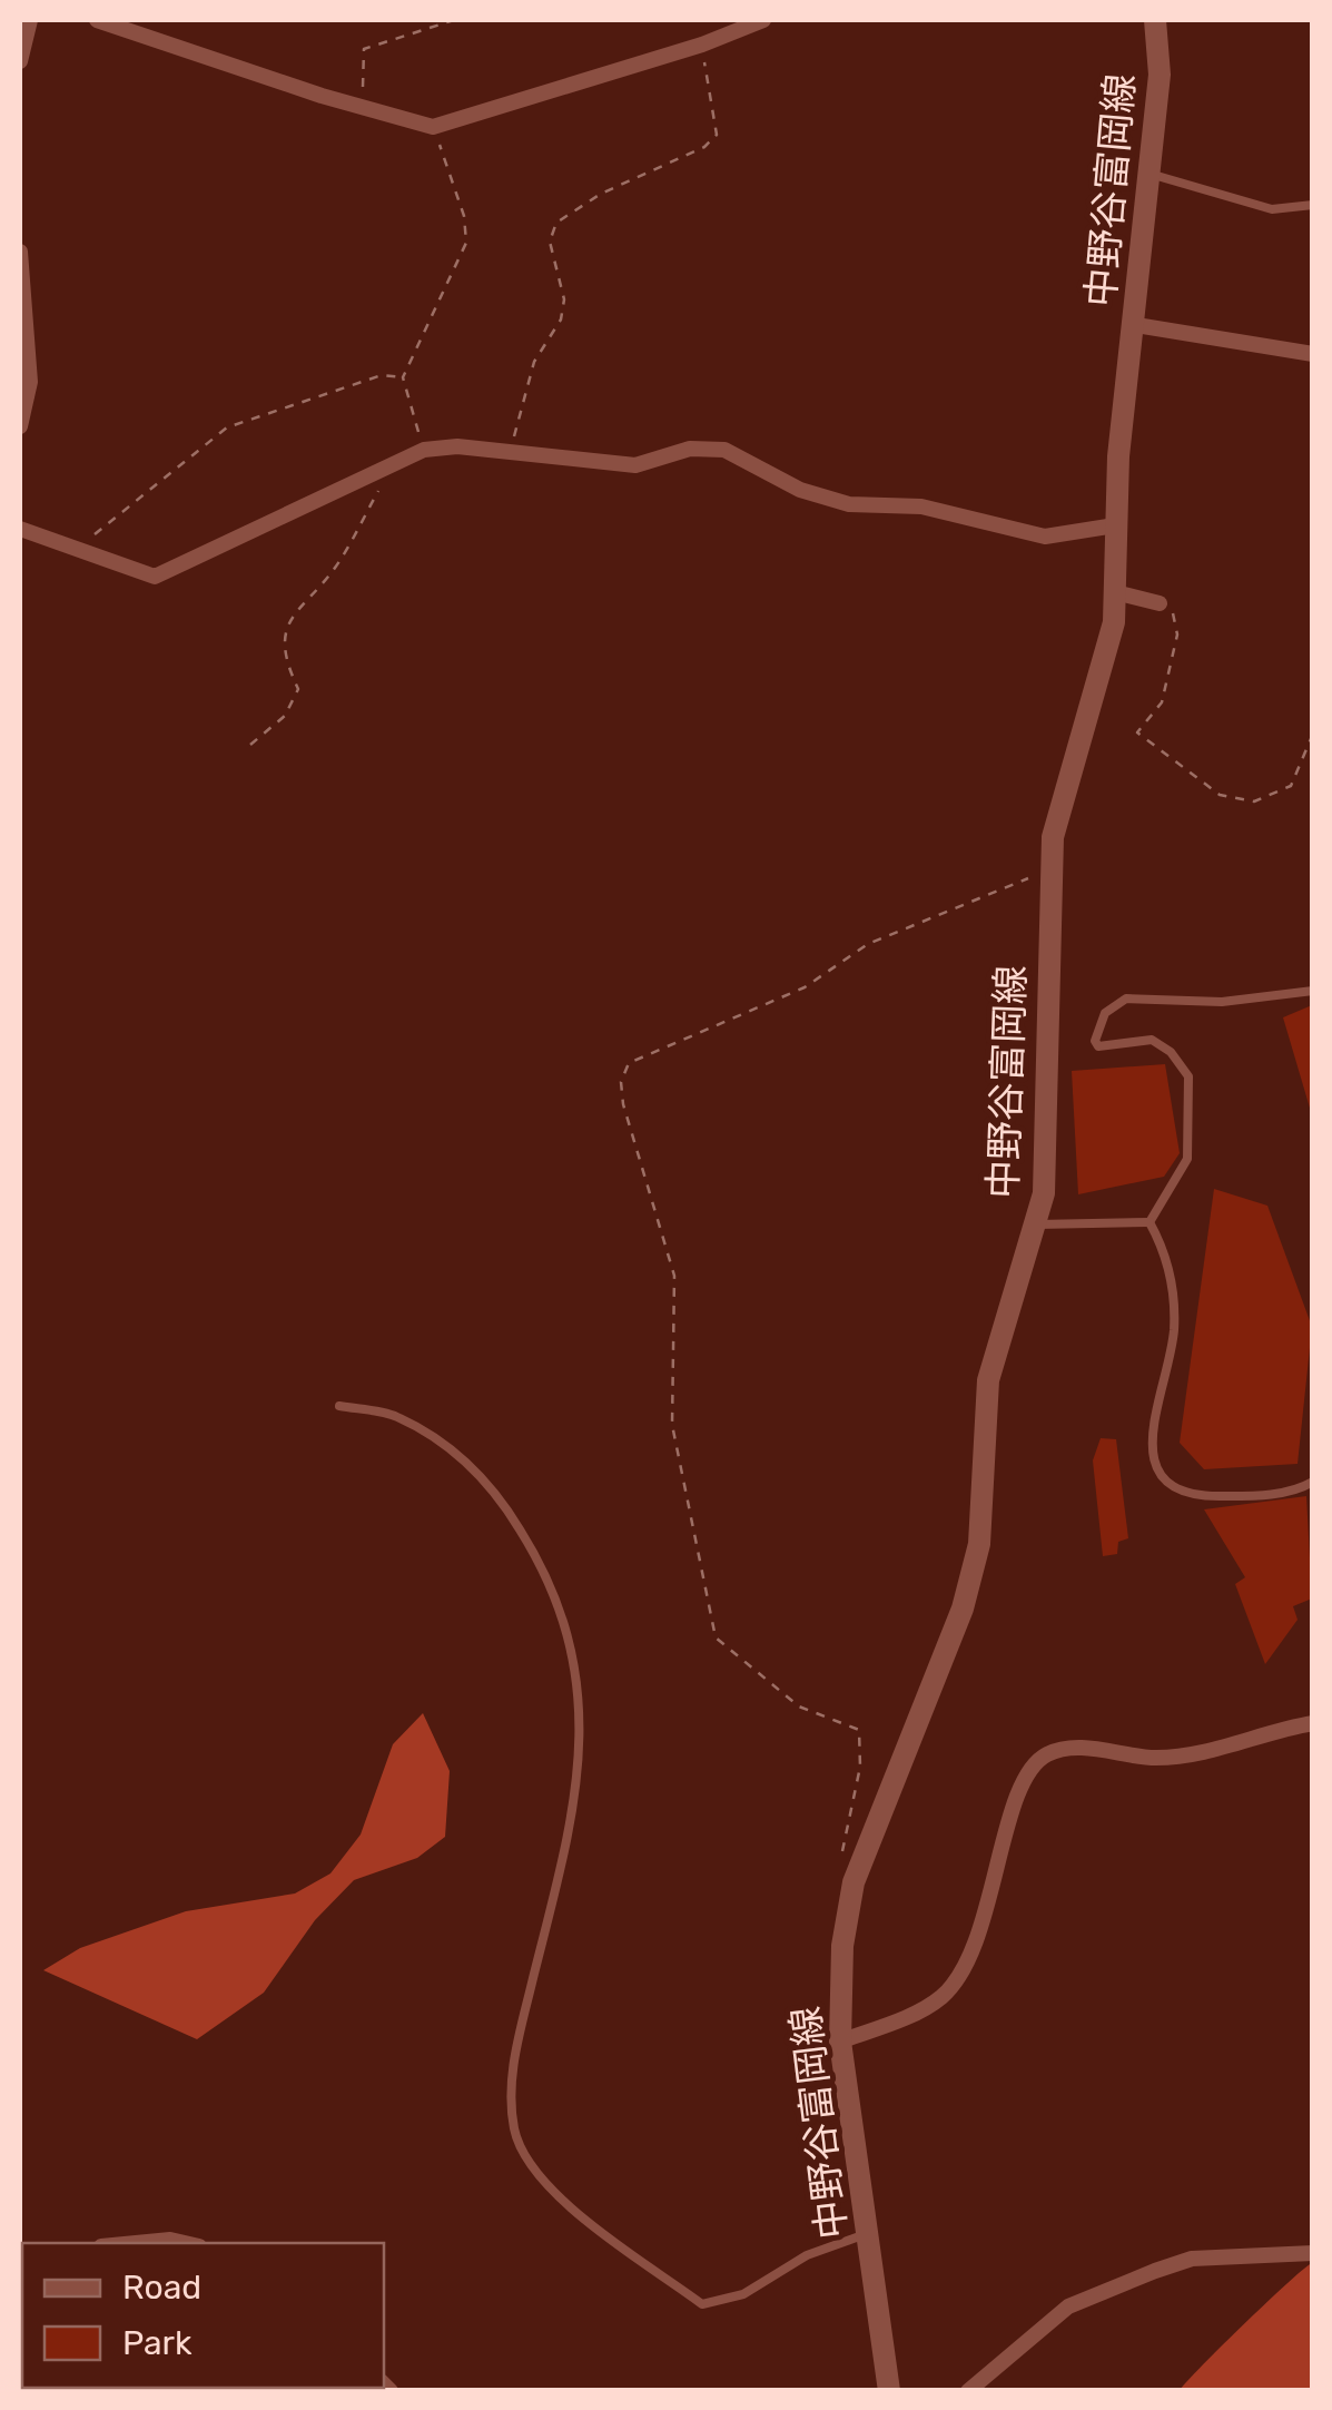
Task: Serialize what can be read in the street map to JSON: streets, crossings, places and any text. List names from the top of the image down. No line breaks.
{"streets":{"main road":["中野谷富岡線"]},"legend":["Road","Park"]}
